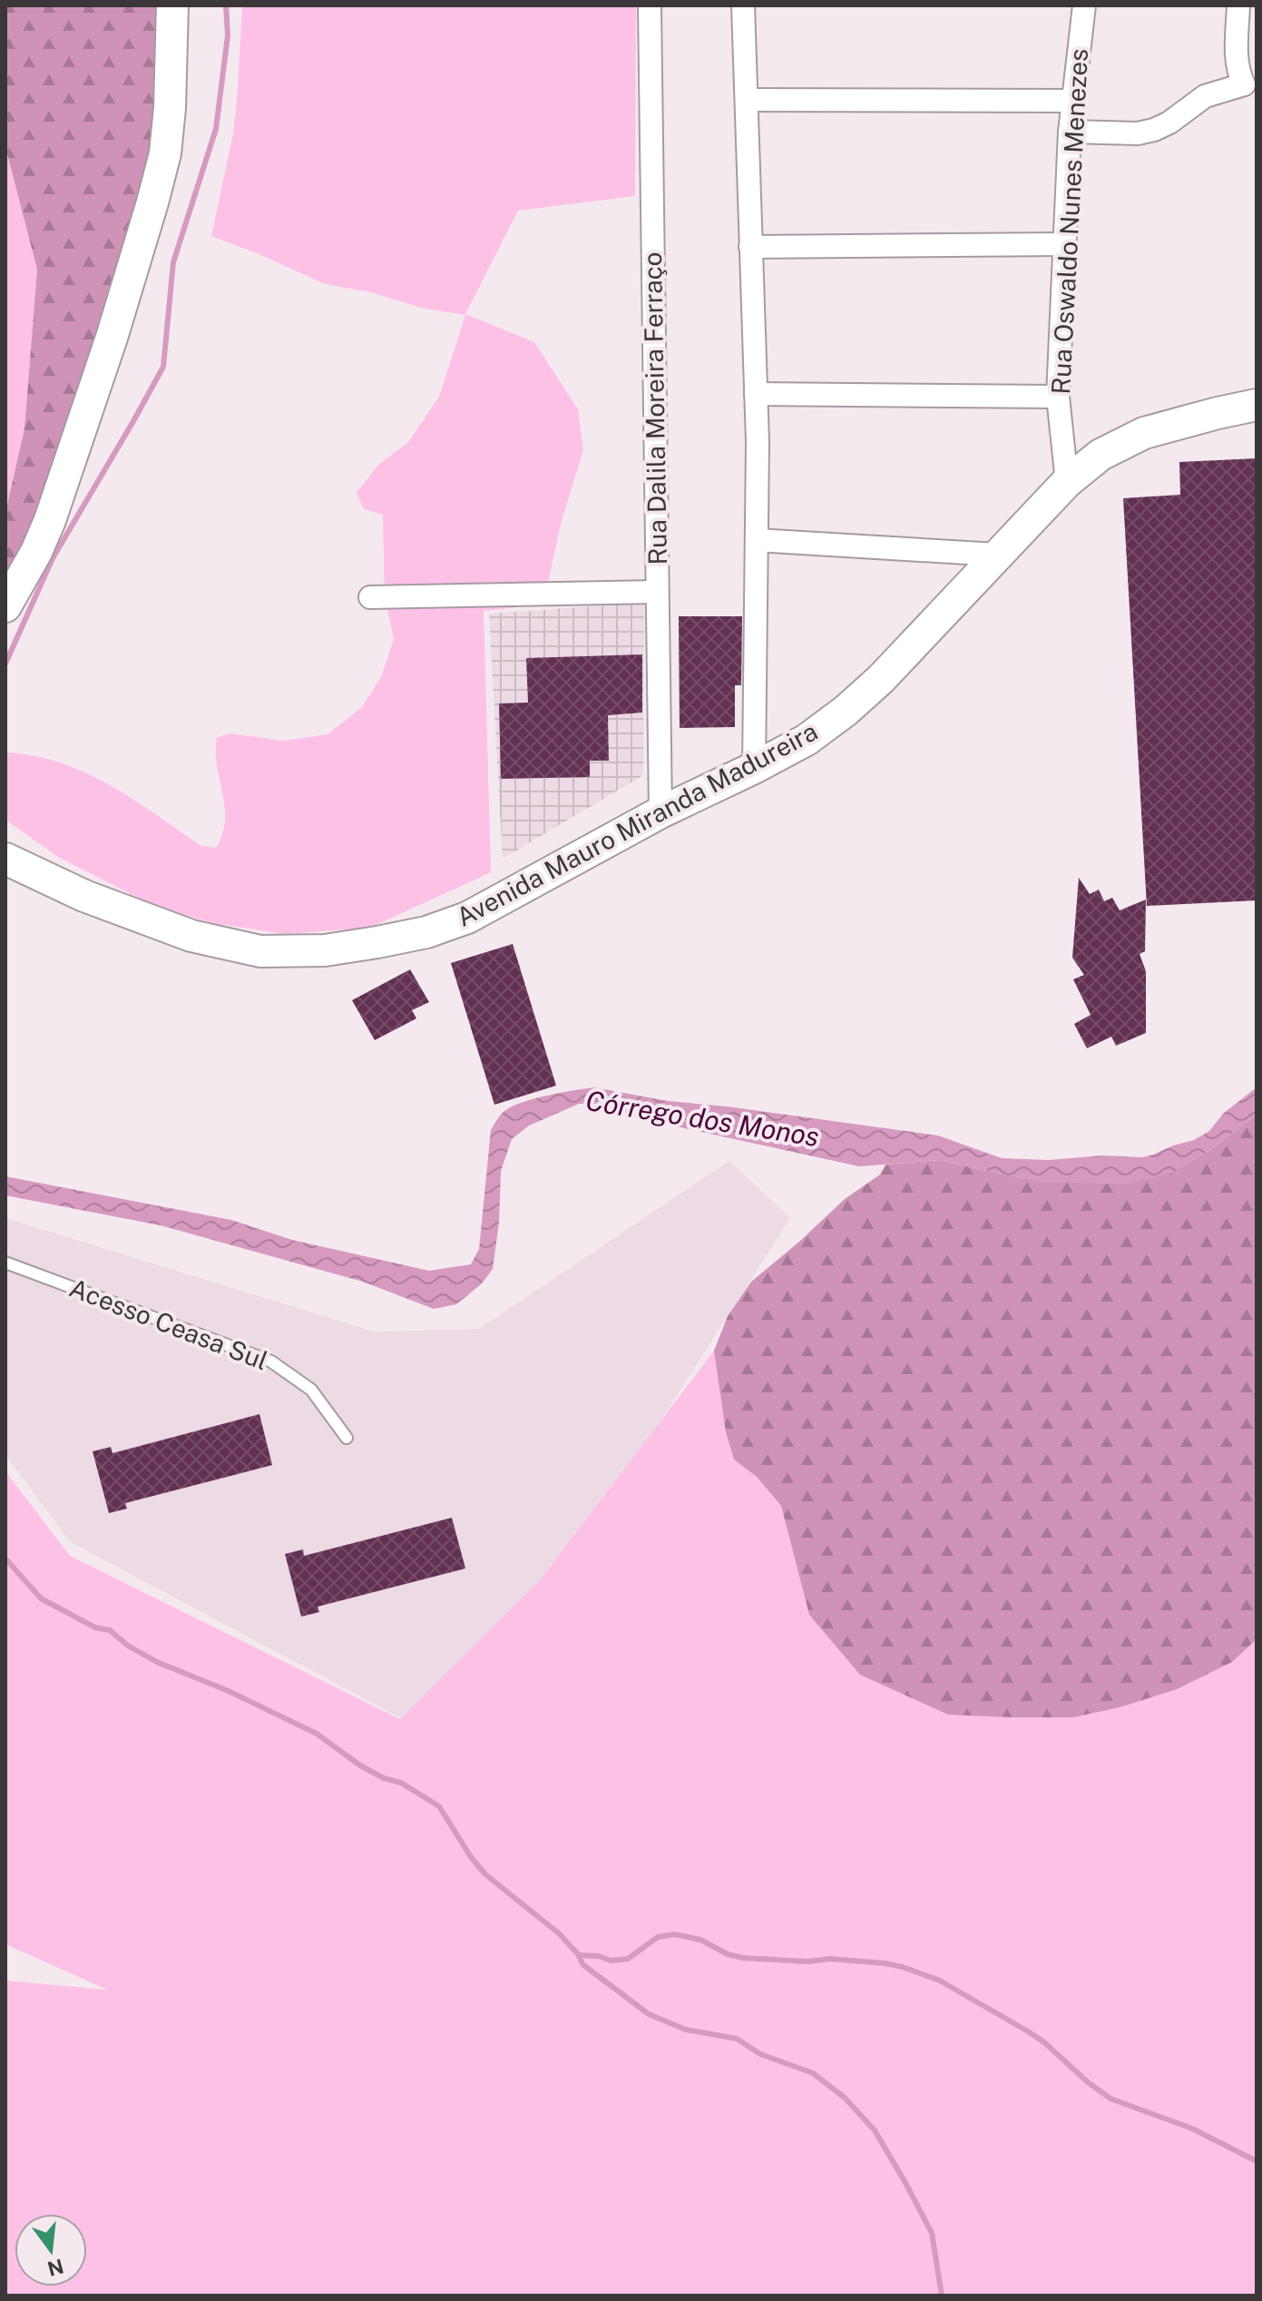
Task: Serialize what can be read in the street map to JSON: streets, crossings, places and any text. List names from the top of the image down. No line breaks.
{"streets":{"main road":["Avenida Mauro Miranda Madureira"],"street":["Rua Oswaldo Nunes Menezes","Rua Dalila Moreira Ferraço"],"lane":["Acesso Ceasa Sul"]},"crossings":[["Rua Oswaldo Nunes Menezes","Avenida Mauro Miranda Madureira"],["Rua Dalila Moreira Ferraço","Avenida Mauro Miranda Madureira"]],"water":["Córrego dos Monos"],"north":"bottom"}
